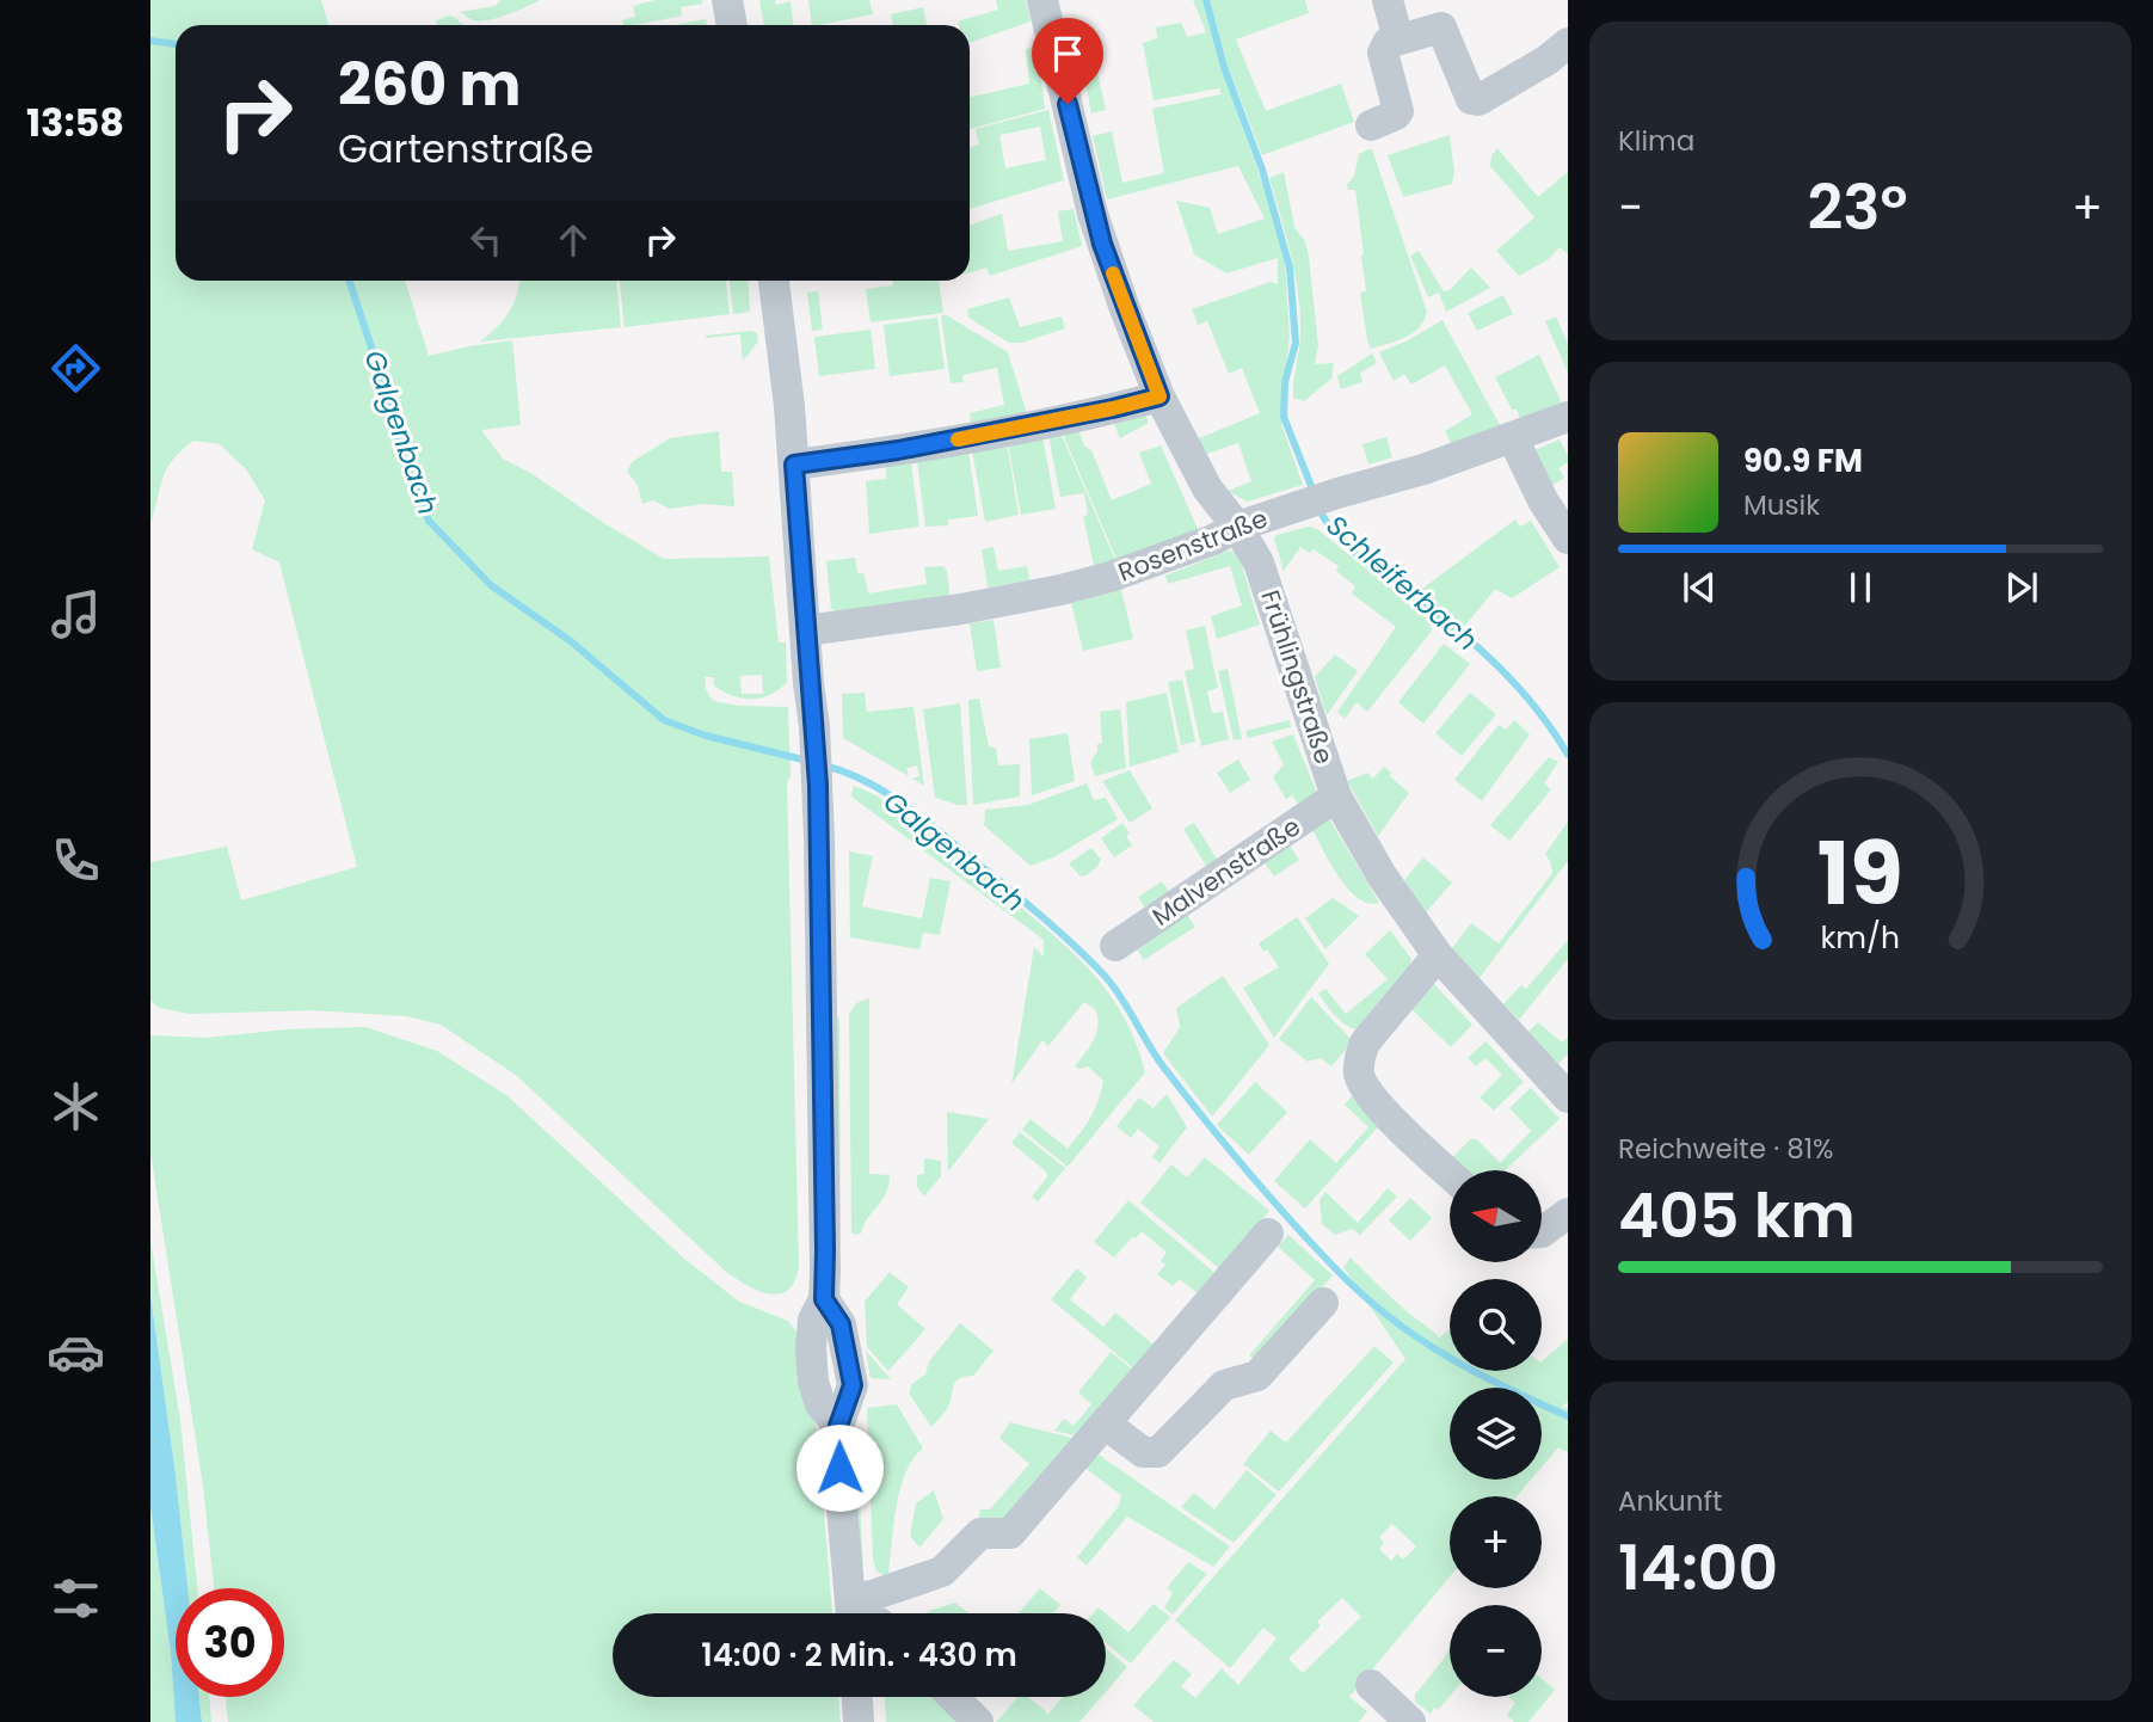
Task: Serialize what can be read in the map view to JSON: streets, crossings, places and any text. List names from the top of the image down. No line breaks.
{"streets":{"street":["Rosenstraße","Frühlingstraße","Malvenstraße"]},"crossings":[["Rosenstraße","Frühlingstraße"],["Frühlingstraße","Malvenstraße"]],"water":["Galgenbach","Schleiferbach"],"north":"left","page":{"tabs":"13:58","tile":["Klima",["Reichweite · 81%","405 km"],["Ankunft","14:00"]],"turn":["260 m","Gartenstraße"],"heat":["−","23°","+"],"song":["90.9 FM","Musik"],"map_buttons":["+","−"],"limit":"30","trip":"14:00 · 2 Min. · 430 m","gauge":["19","km/h"]}}
